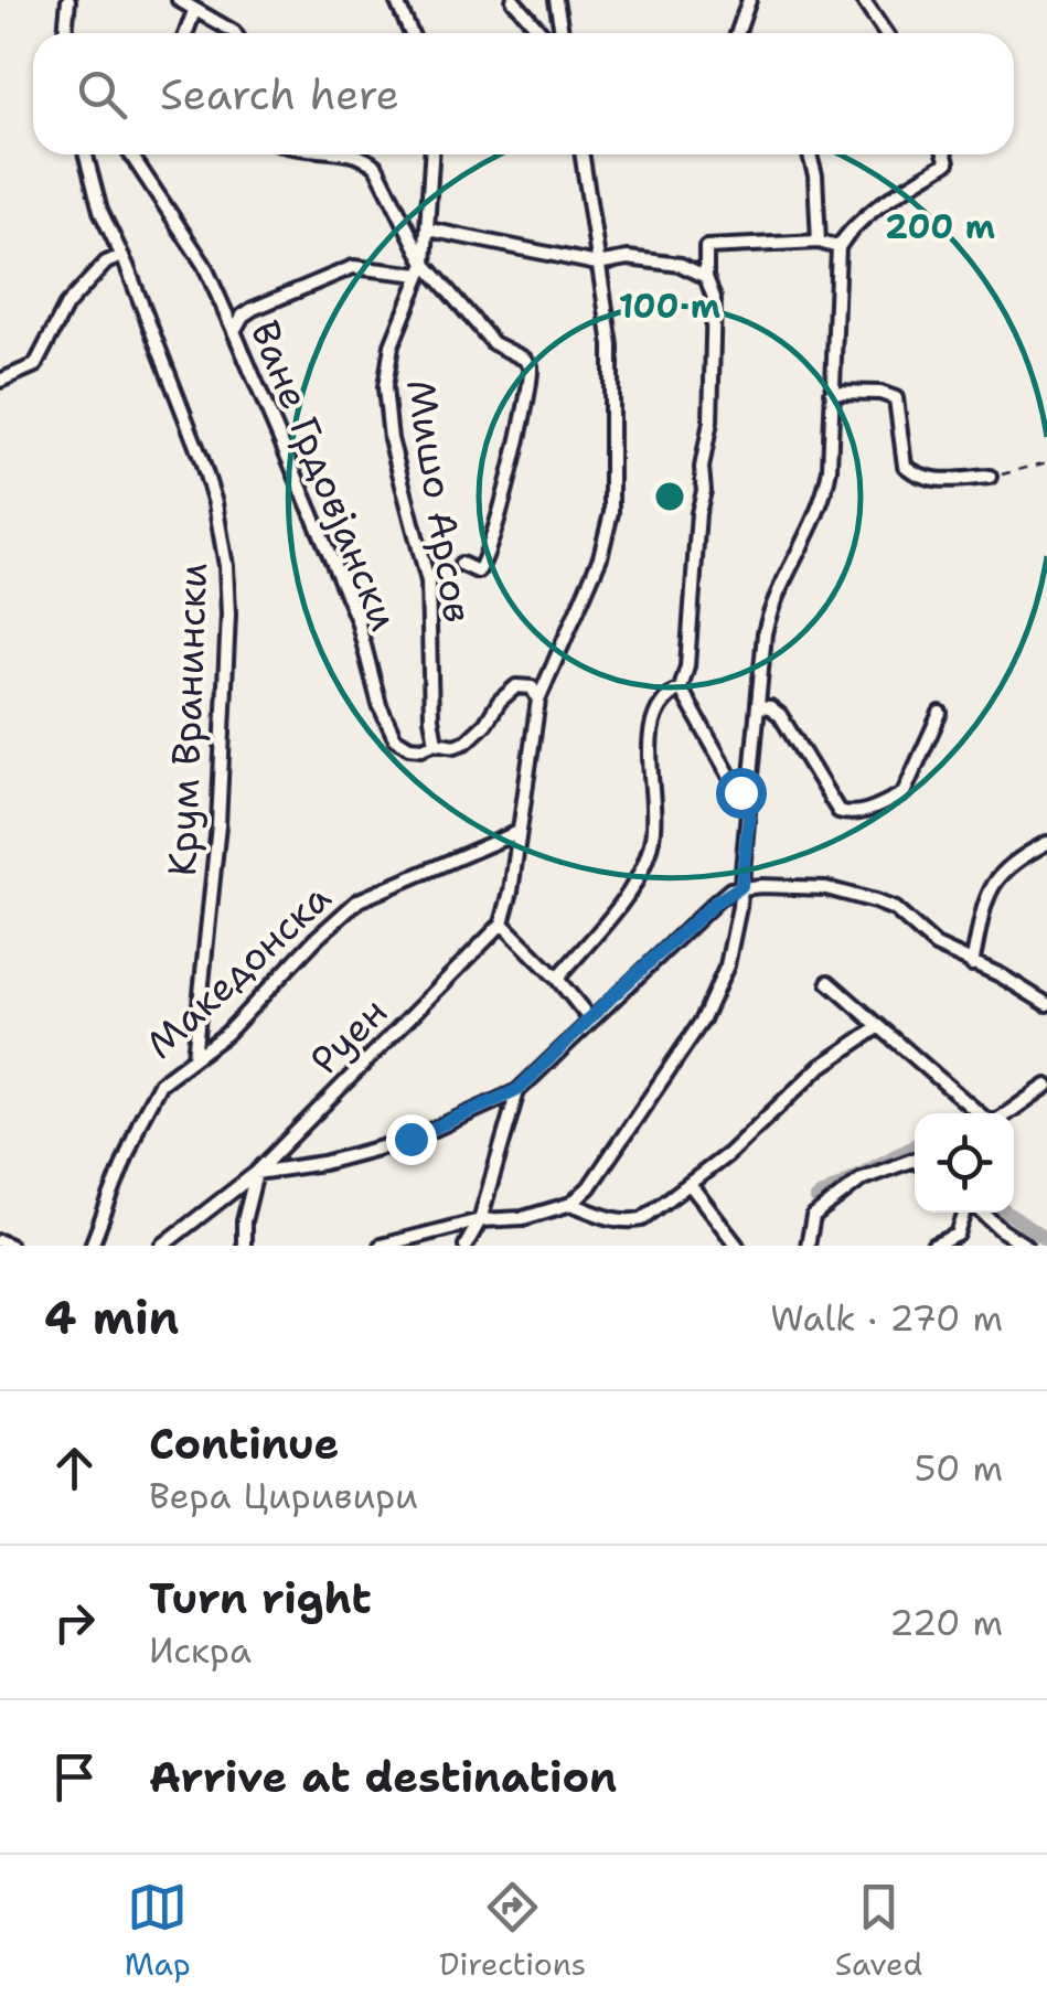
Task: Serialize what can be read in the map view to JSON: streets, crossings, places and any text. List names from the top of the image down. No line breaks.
{"streets":{"street":["Ване Грдовјански","Мишо Арсов","Крум Вранински","Македонска","Руен"]},"crossings":[["Ване Грдовјански","Мишо Арсов"],["Крум Вранински","Македонска"]],"page":{"search":"Search here","heading":["4 min","Walk · 270 m"],"list":[["Continue","Вера Циривири","50 m"],["Turn right","Искра","220 m"],"Arrive at destination"],"nav":["Map","Directions","Saved"]},"rings":["200 m","100 m"]}
